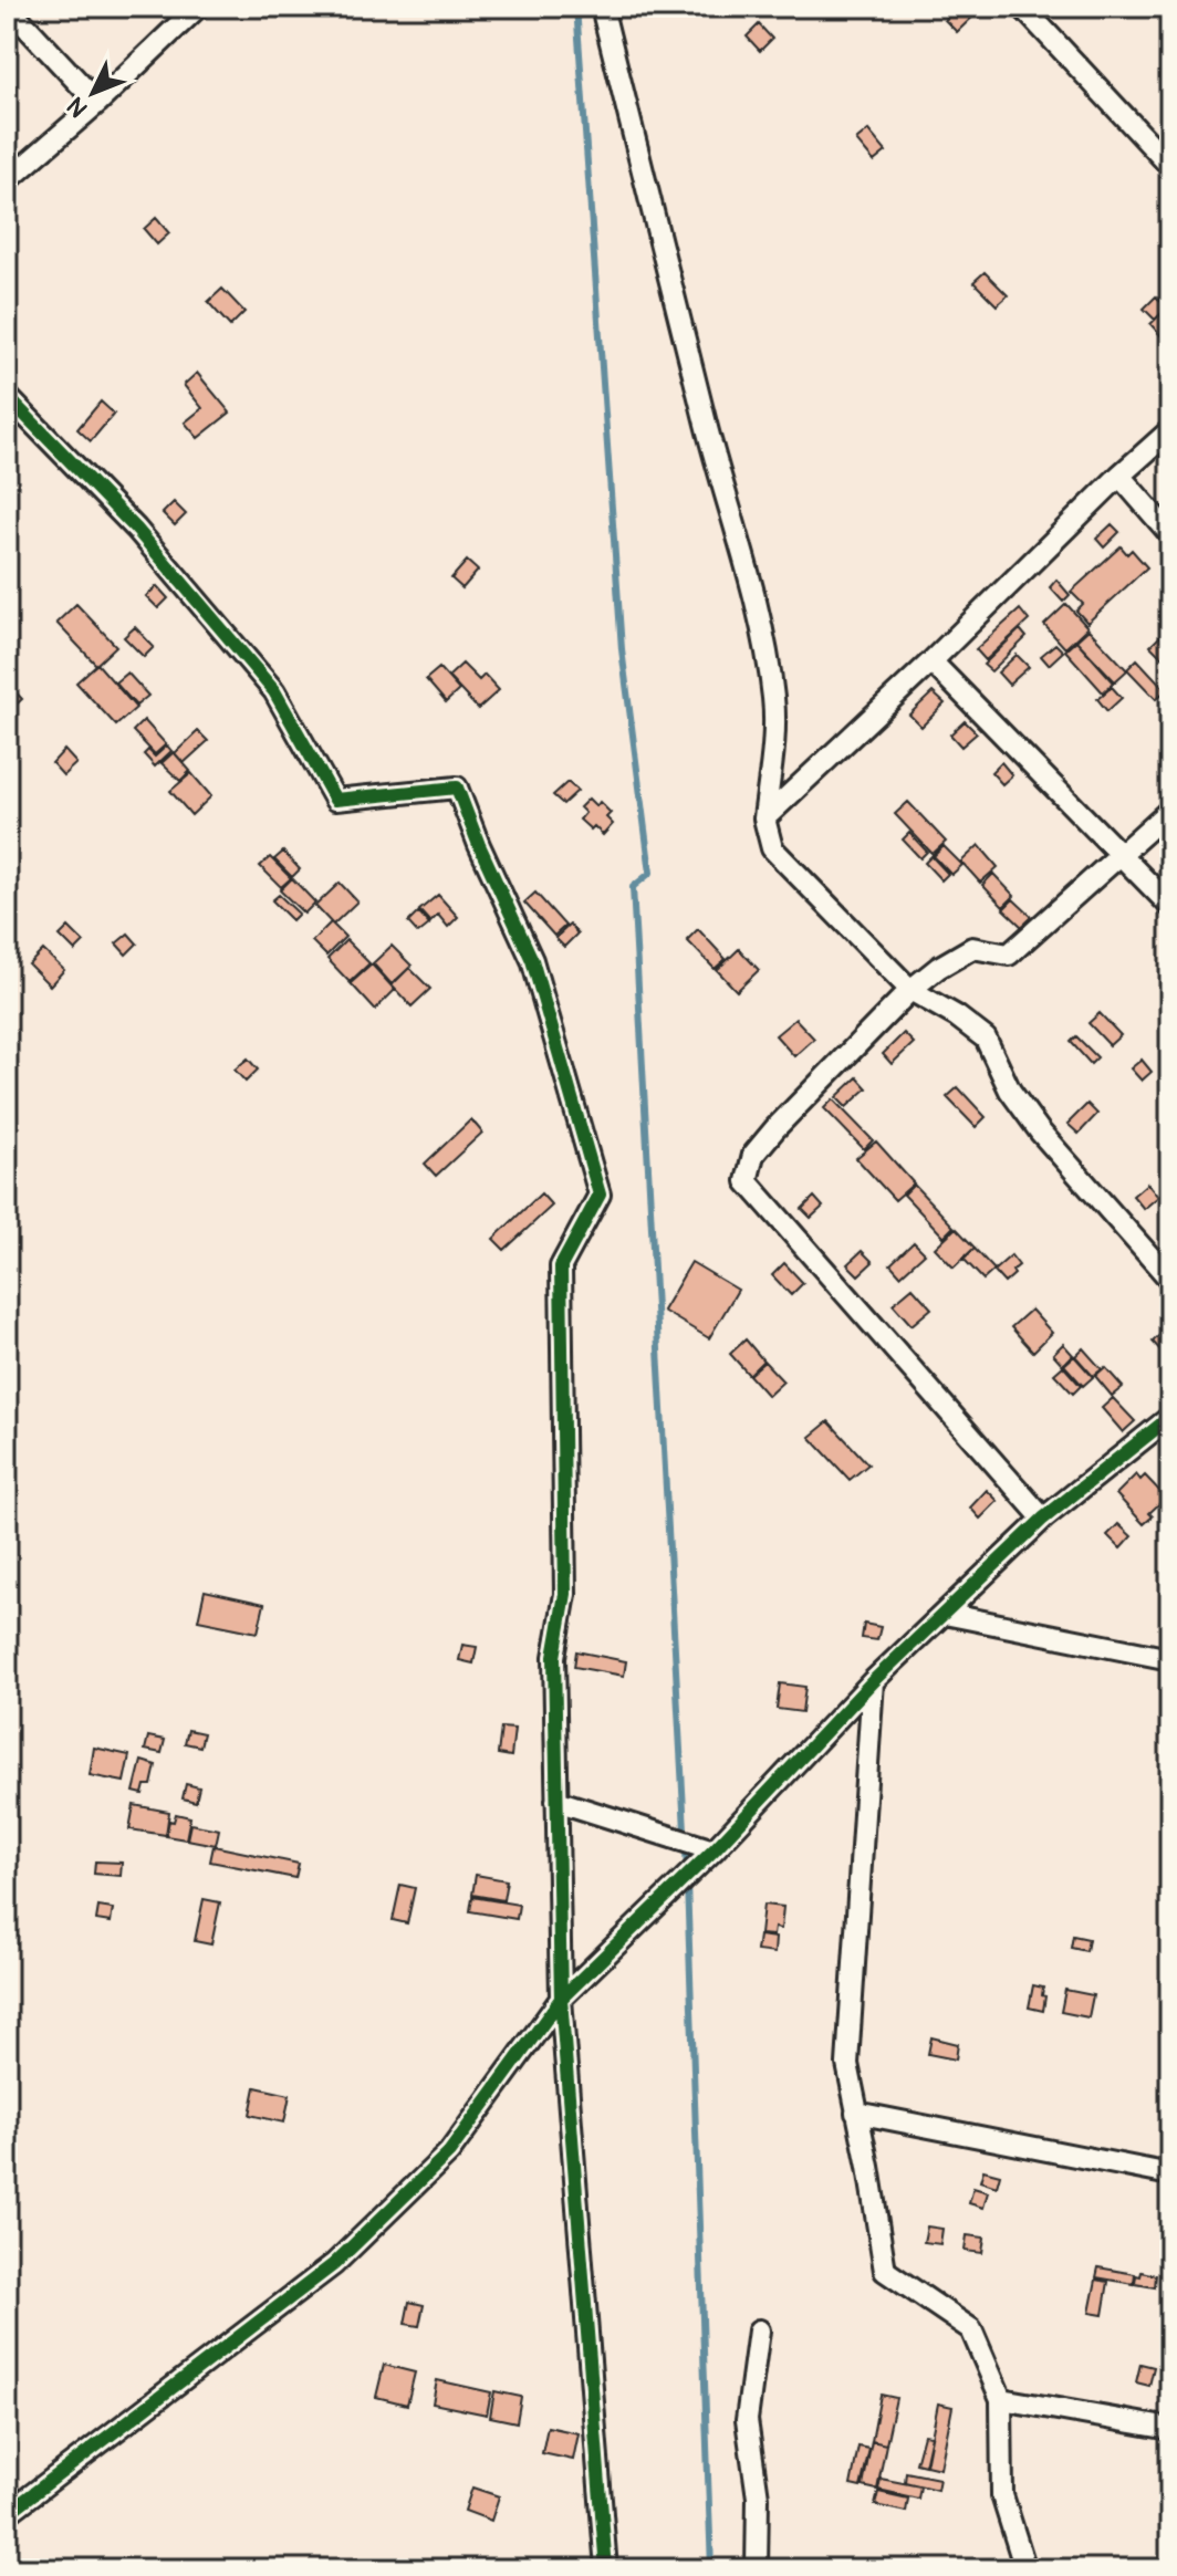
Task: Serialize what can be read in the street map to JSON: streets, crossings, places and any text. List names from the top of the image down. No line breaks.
{"north":"bottom left"}
